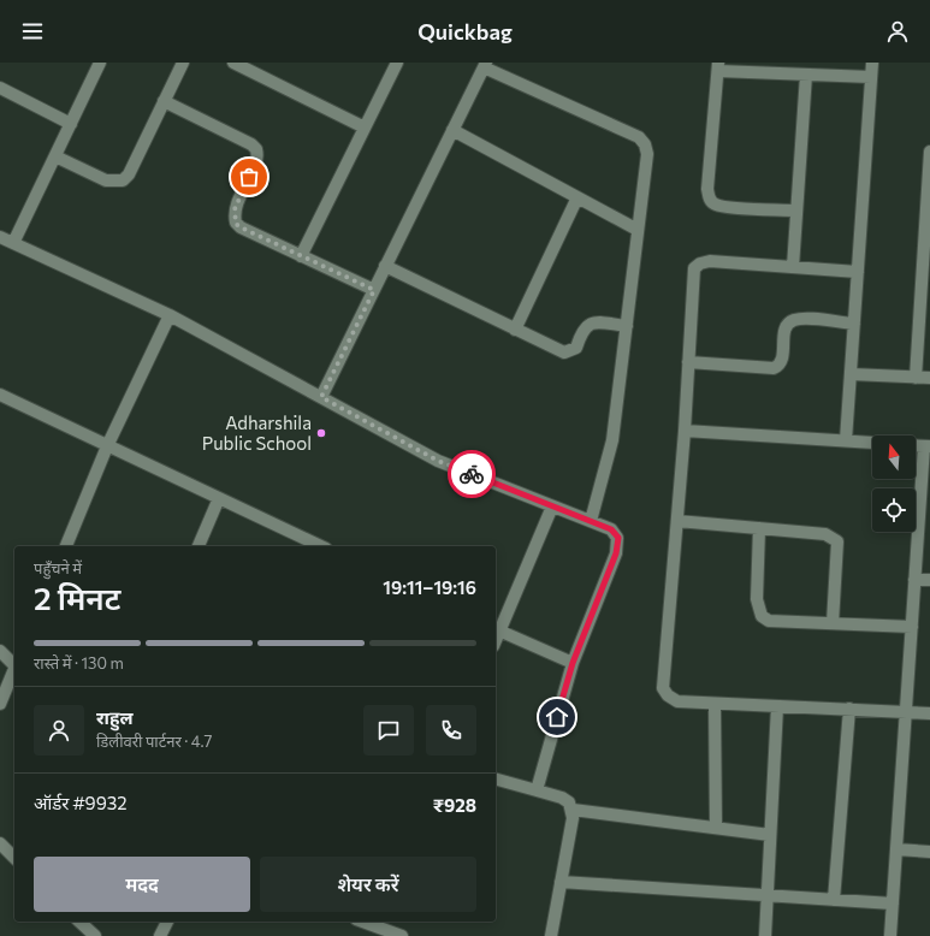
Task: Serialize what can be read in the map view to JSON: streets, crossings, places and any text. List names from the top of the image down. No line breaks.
{"places":["Adharshila Public School"],"north":"top","page":{"header":"Quickbag","heading":["2 मिनट","पहुँचने में","19:11–19:16"],"panel":["राहुल","डिलीवरी पार्टनर · 4.7","ऑर्डर #9932","₹928"],"bar":"रास्ते में · 130 m","buttons":["मदद","शेयर करें"]}}
